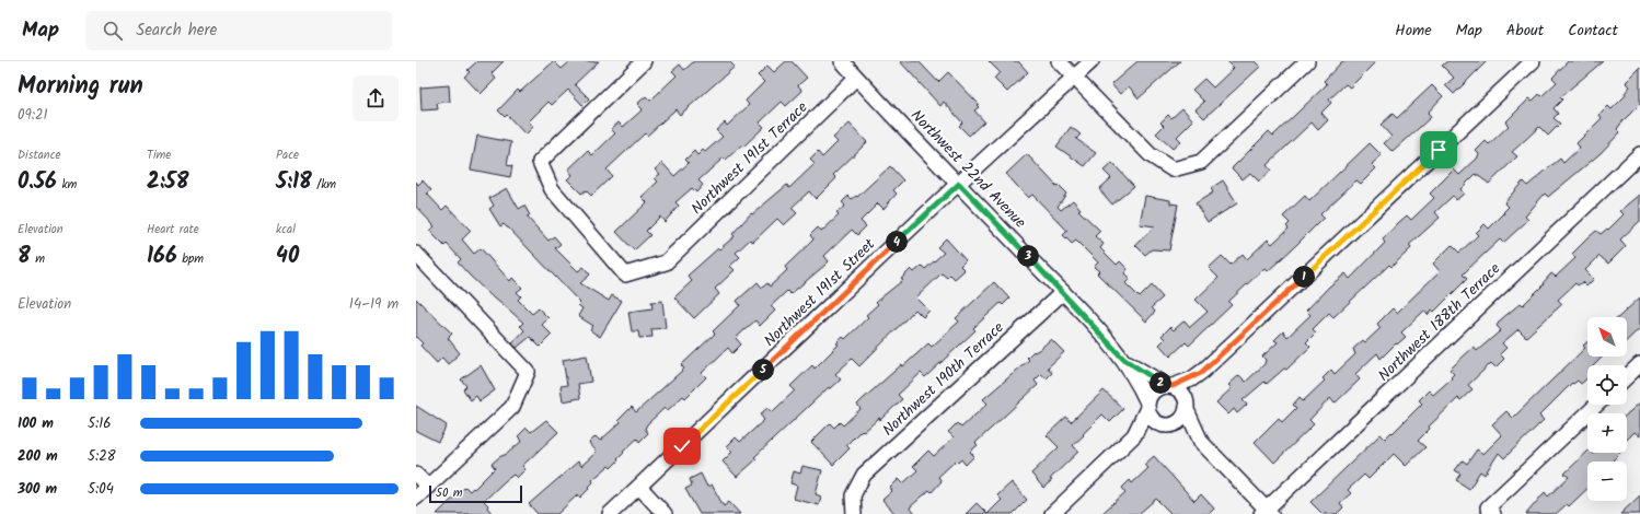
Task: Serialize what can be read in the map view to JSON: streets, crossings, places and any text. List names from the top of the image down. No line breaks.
{"streets":{"street":["Northwest 191st Terrace","Northwest 22nd Avenue","Northwest 191st Street","Northwest 188th Terrace","Northwest 190th Terrace"]},"crossings":[["Northwest 191st Terrace","Northwest 22nd Avenue"],["Northwest 22nd Avenue","Northwest 191st Street"],["Northwest 22nd Avenue","Northwest 190th Terrace"]],"scale_bar":"50 m","north":"top left","page":{"header":"Map","search":"Search here","nav":["Home","Map","About","Contact"],"heading":["Morning run","09:21"],"stats":[["Distance","0.56 km"],["Time","2:58"],["Pace","5:18 /km"],["Elevation","8 m"],["Heart rate","166 bpm"],["kcal","40"]],"pins":["4","3","1","5","2"],"chart":["Elevation","14–19 m"],"map_buttons":["+","−"],"list":[{"name":"100 m","note":"5:16"},{"name":"200 m","note":"5:28"},{"name":"300 m","note":"5:04"}],"scale":"50 m"}}
